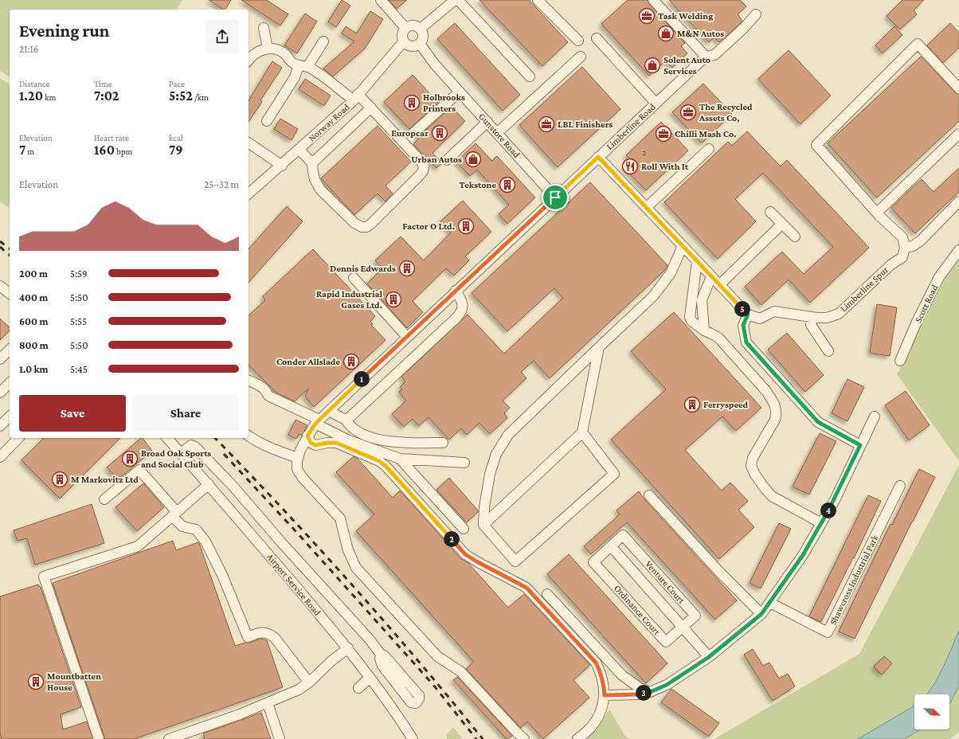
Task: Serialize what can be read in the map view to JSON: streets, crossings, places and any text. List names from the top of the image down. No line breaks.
{"streets":{"street":["Norway Road","Limberline Road","Gunstore Road","Limberline Spur","Scott Road","Shawcross Industrial Park","Venture Court","Airport Service Road","Ordinance Court"]},"crossings":[["Norway Road","Gunstore Road"],["Limberline Road","Gunstore Road"],["Venture Court","Ordinance Court"]],"places":{"office":["Task Welding","The Recycled Assets Co,","LBL Finishers","Chilli Mash Co."],"shop":["M&N Autos","Solent Auto Services","Urban Autos"],"building":["Holbrooks Printers","Europcar","Tekstone","Factor O Ltd.","Dennis Edwards","Rapid Industrial Gases Ltd.","Conder Allslade","Ferryspeed","Broad Oak Sports and Social Club","M Markovitz Ltd","Mountbatten House"],"restaurant":["Roll With It"]},"house_numbers":["2"],"north":"bottom right","page":{"heading":["Evening run","21:16"],"stats":[["Distance","1.20 km"],["Time","7:02"],["Pace","5:52 /km"],["Elevation","7 m"],["Heart rate","160 bpm"],["kcal","79"]],"chart":["Elevation","25–32 m"],"list":[{"name":"200 m","note":"5:59"},{"name":"400 m","note":"5:50"},{"name":"600 m","note":"5:55"},{"name":"800 m","note":"5:50"},{"name":"1.0 km","note":"5:45"}],"pins":["5","1","4","2","3"],"buttons":["Save","Share"]}}
